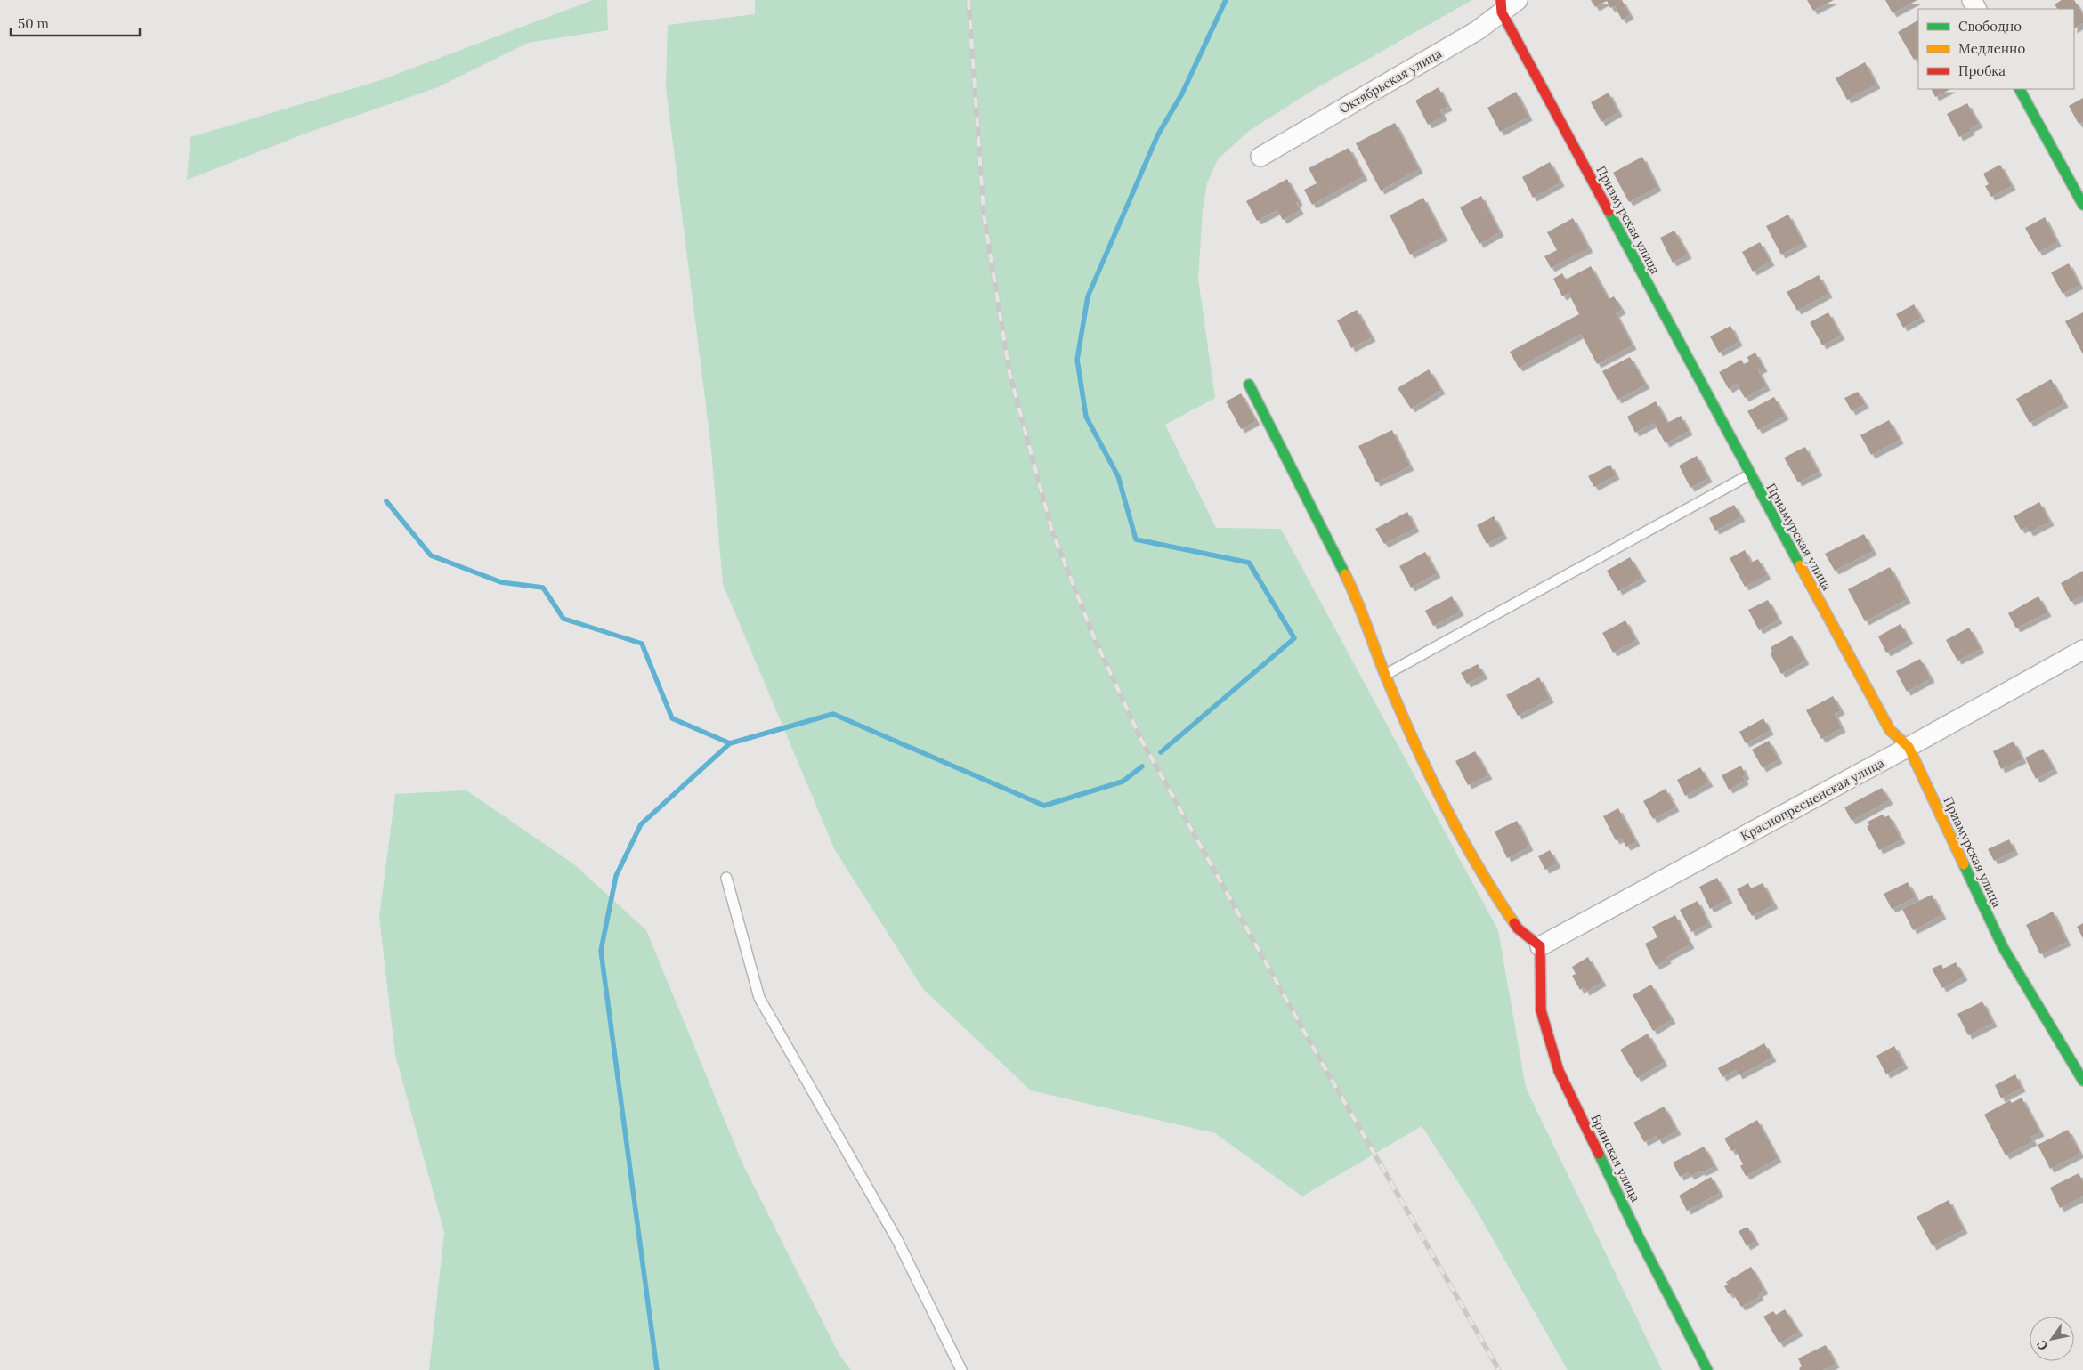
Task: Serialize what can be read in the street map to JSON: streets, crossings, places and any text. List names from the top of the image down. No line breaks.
{"streets":{"street":["Октябрьская улица","Приамурская улица","Краснопресненская улица","Брянская улица"]},"crossings":[["Октябрьская улица","Приамурская улица"],["Приамурская улица","Краснопресненская улица"],["Краснопресненская улица","Брянская улица"]],"legend":["Свободно","Медленно","Пробка"],"scale_bar":"50 m","north":"bottom left"}
